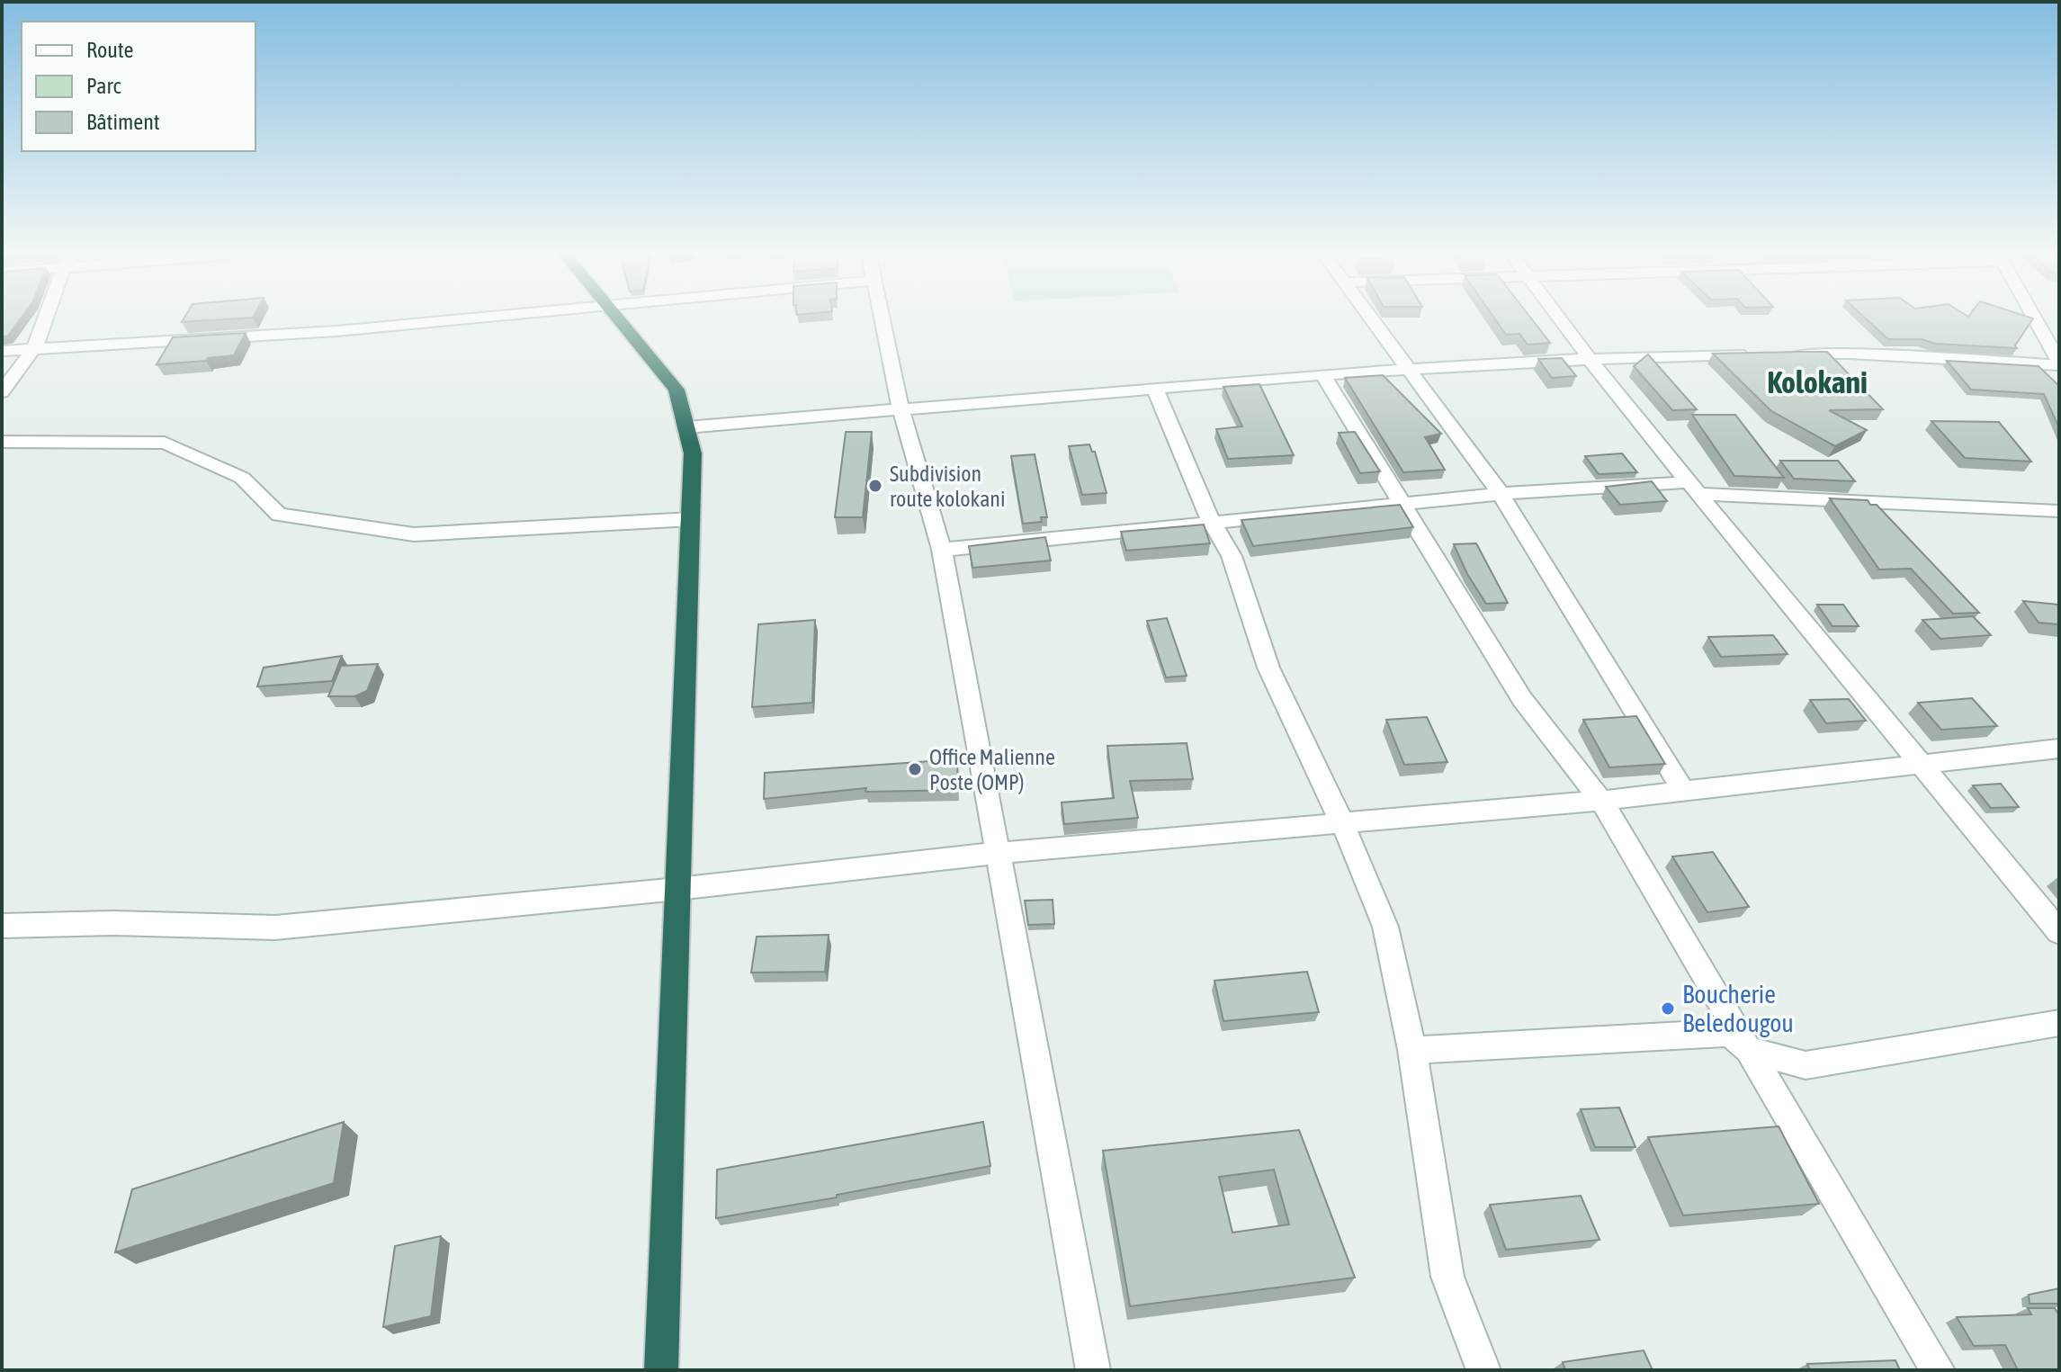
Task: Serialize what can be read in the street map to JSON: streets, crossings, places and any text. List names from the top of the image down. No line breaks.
{"districts":["Kolokani"],"places":["Subdivision route kolokani","Office Malienne Poste (OMP)","Boucherie Beledougou"],"legend":["Route","Parc","Bâtiment"]}
